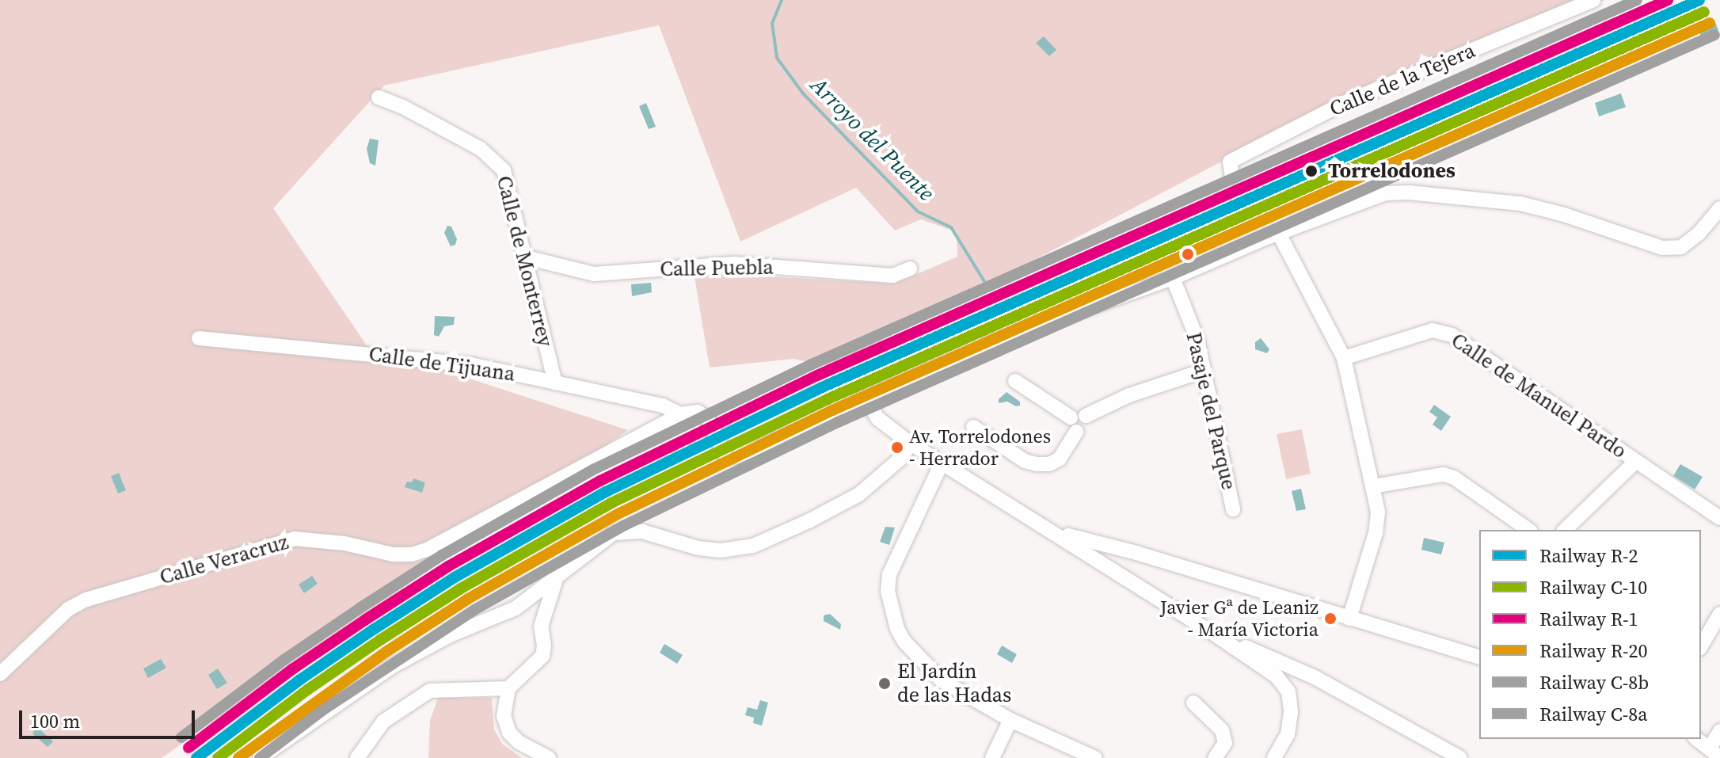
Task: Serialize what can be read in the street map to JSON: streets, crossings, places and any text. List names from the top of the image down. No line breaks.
{"streets":{"street":["Calle de la Tejera","Calle de Monterrey","Calle Puebla","Calle de Tijuana","Calle de Manuel Pardo","Pasaje del Parque","Calle Veracruz"]},"crossings":[["Calle de Monterrey","Calle Puebla"],["Calle de Monterrey","Calle de Tijuana"],["Calle de Tijuana","Calle Veracruz"]],"water":["Arroyo del Puente"],"places":["Torrelodones","Av. Torrelodones - Herrador","Javier Gª de Leaniz - María Victoria","El Jardín de las Hadas"],"lines":["rail line R-2","rail line R-1","rail line C-8b","rail line C-10","rail line R-20","rail line C-8a"],"legend":["Railway R-2","Railway C-10","Railway R-1","Railway R-20","Railway C-8b","Railway C-8a"],"scale_bar":"100 m"}
